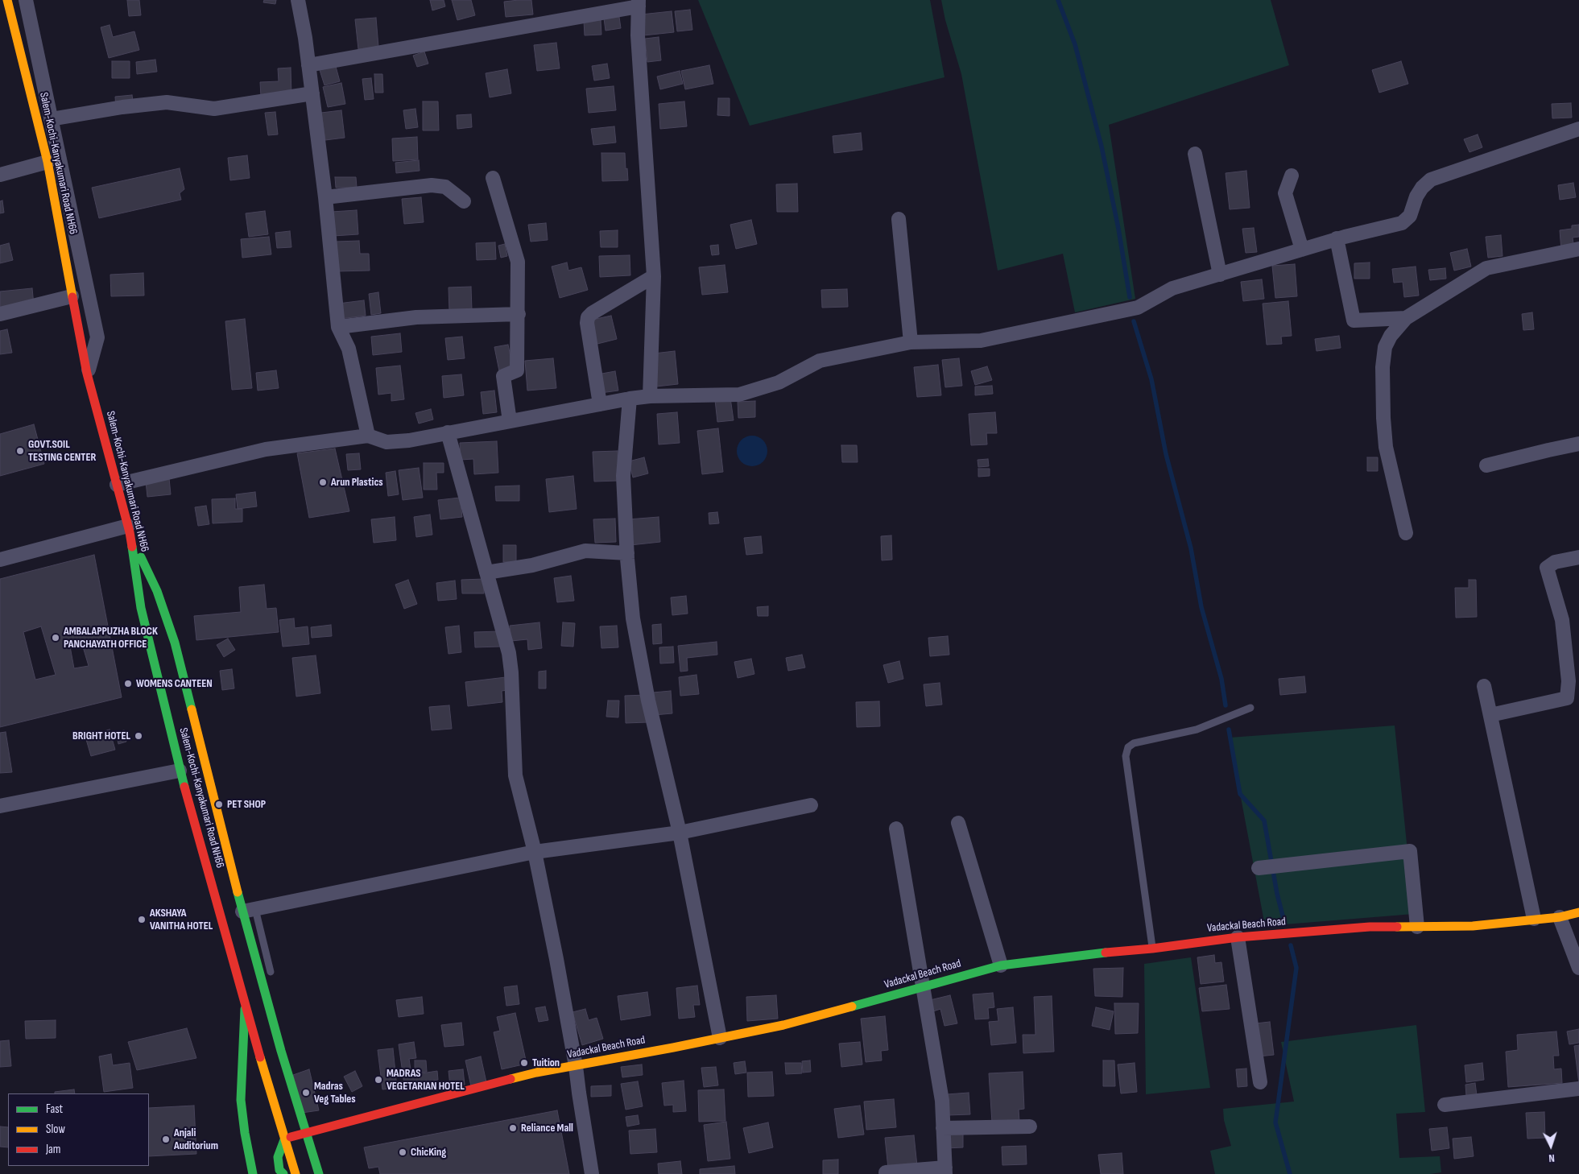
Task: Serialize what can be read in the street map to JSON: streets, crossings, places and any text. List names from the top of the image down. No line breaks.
{"streets":{"main road":["Salem-Kochi-Kanyakumari Road NH66","Vadackal Beach Road"]},"crossings":[["Salem-Kochi-Kanyakumari Road NH66","Vadackal Beach Road"]],"places":["GOVT.SOIL TESTING CENTER","Arun Plastics","AMBALAPPUZHA BLOCK PANCHAYATH OFFICE","WOMENS CANTEEN","BRIGHT HOTEL","PET SHOP","AKSHAYA VANITHA HOTEL","Tuition","MADRAS VEGETARIAN HOTEL","Madras Veg Tables","Reliance Mall","Anjali Auditorium","ChicKing"],"legend":["Fast","Slow","Jam"],"north":"bottom"}
